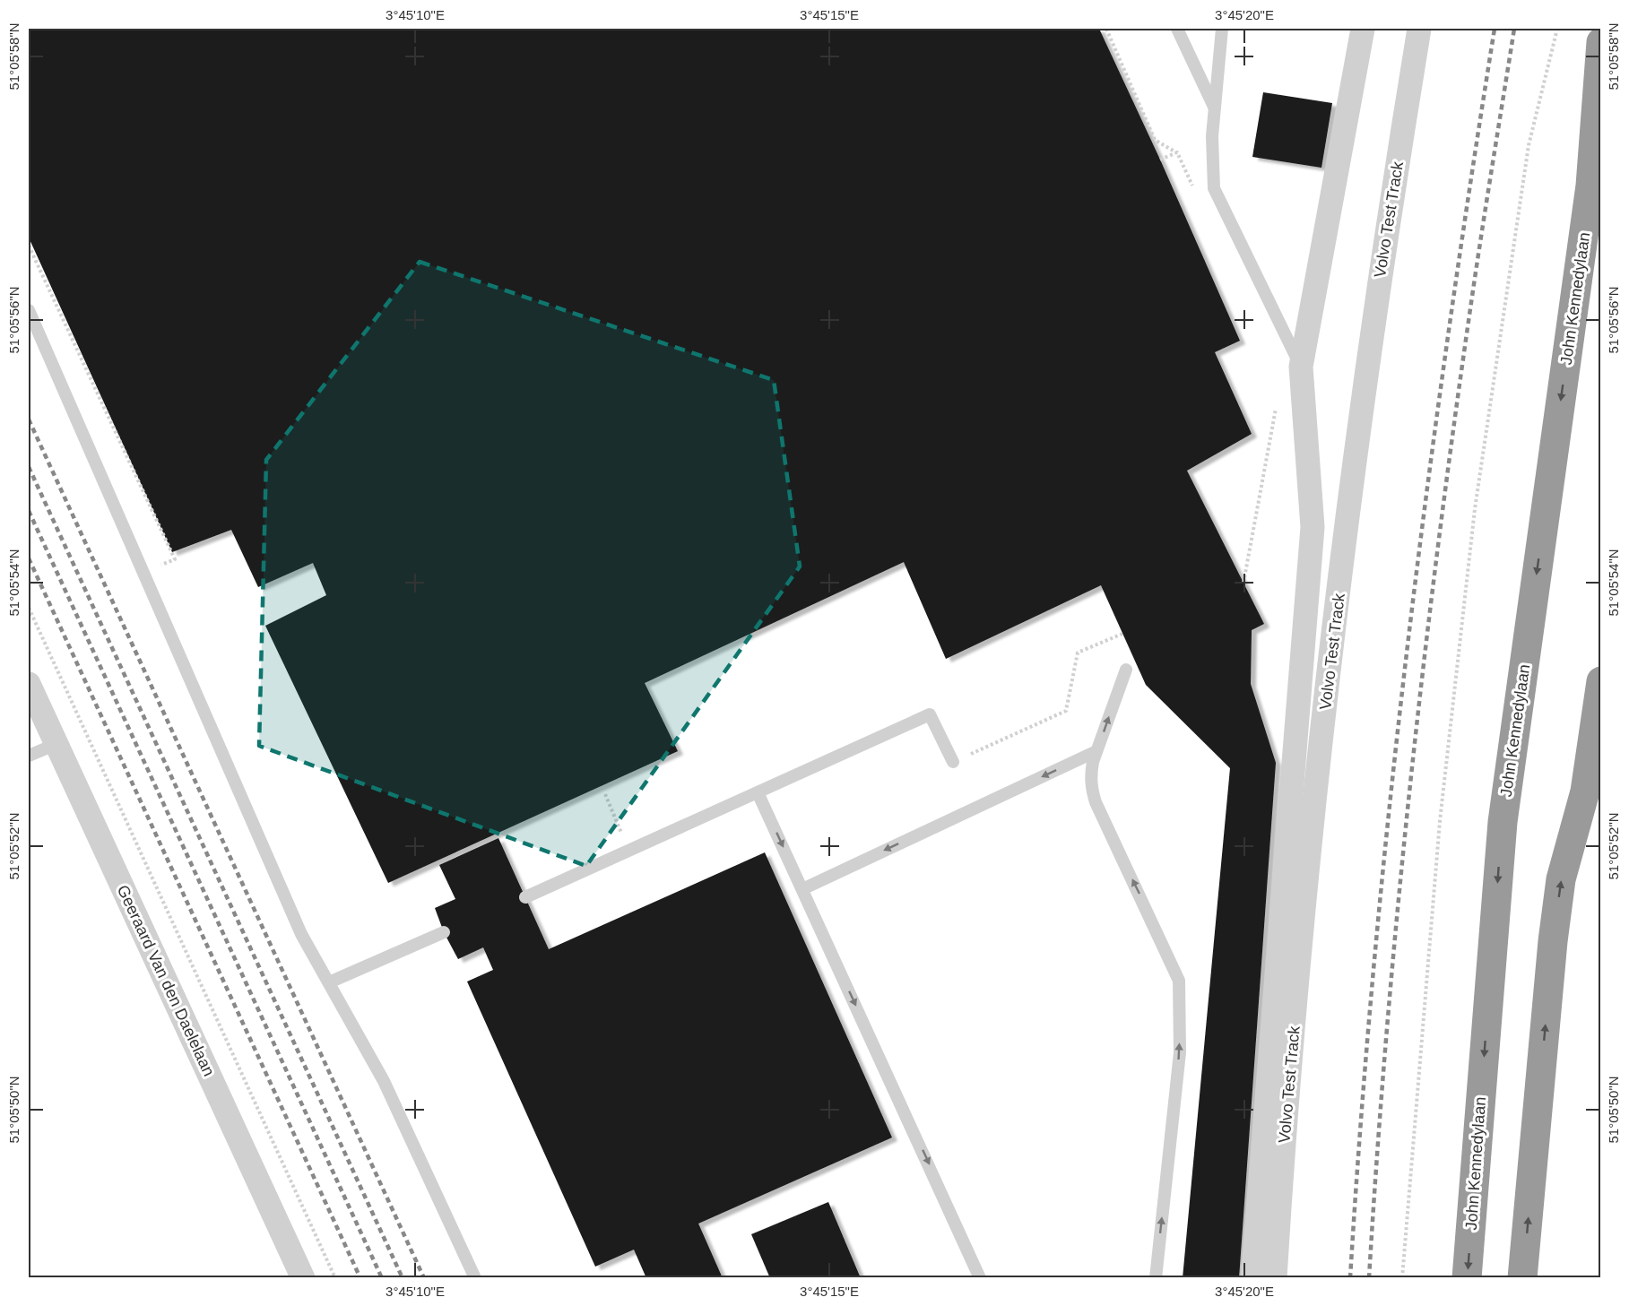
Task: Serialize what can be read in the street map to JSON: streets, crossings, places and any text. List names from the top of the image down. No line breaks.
{"streets":{"highway":["John Kennedylaan"],"street":["Volvo Test Track","Geeraard Van den Daelelaan"]},"coordinates":["3°45'10\"E","3°45'15\"E","3°45'20\"E","51°05'58\"N","51°05'56\"N","51°05'54\"N","51°05'52\"N","51°05'50\"N"]}
